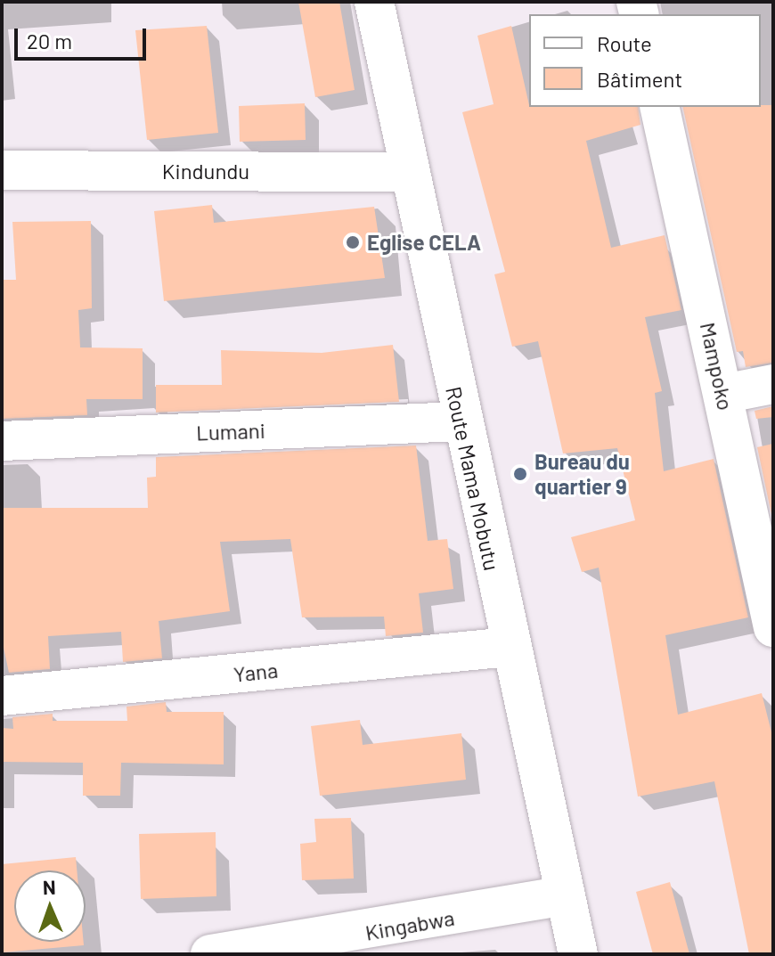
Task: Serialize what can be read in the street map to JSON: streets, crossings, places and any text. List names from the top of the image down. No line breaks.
{"streets":{"street":["Kindundu","Mampoko","Lumani","Route Mama Mobutu","Yana","Kingabwa"]},"crossings":[["Kindundu","Route Mama Mobutu"],["Lumani","Route Mama Mobutu"],["Route Mama Mobutu","Yana"],["Route Mama Mobutu","Kingabwa"]],"places":["Eglise CELA","Bureau du quartier 9"],"legend":["Route","Bâtiment"],"scale_bar":"20 m","north":"top"}
